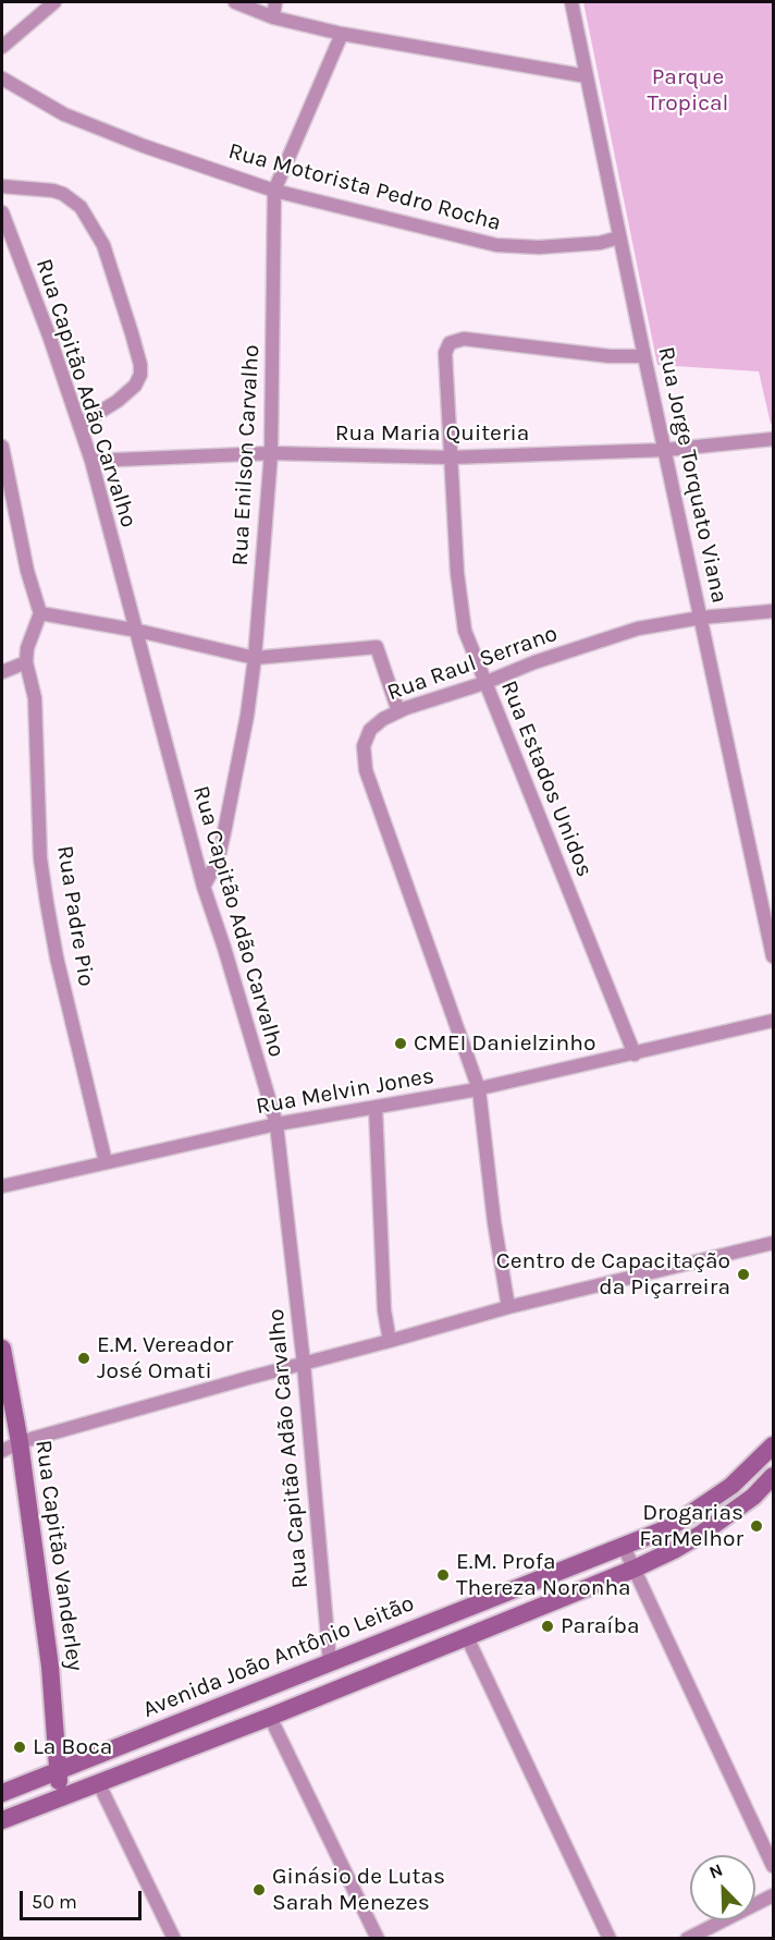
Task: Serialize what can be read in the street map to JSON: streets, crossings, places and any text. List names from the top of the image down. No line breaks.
{"streets":{"main road":["Rua Capitão Vanderley","Avenida João Antônio Leitão"],"street":["Rua Motorista Pedro Rocha","Rua Capitão Adão Carvalho","Rua Maria Quiteria","Rua Enilson Carvalho","Rua Jorge Torquato Viana","Rua Raul Serrano","Rua Estados Unidos","Rua Padre Pio","Rua Melvin Jones"]},"crossings":[["Rua Motorista Pedro Rocha","Rua Enilson Carvalho"],["Rua Motorista Pedro Rocha","Rua Jorge Torquato Viana"],["Rua Capitão Adão Carvalho","Rua Maria Quiteria"],["Rua Capitão Adão Carvalho","Rua Enilson Carvalho"],["Rua Capitão Adão Carvalho","Rua Melvin Jones"],["Rua Capitão Adão Carvalho","Avenida João Antônio Leitão"],["Rua Maria Quiteria","Rua Enilson Carvalho"],["Rua Maria Quiteria","Rua Jorge Torquato Viana"],["Rua Maria Quiteria","Rua Estados Unidos"],["Rua Jorge Torquato Viana","Rua Raul Serrano"],["Rua Jorge Torquato Viana","Rua Estados Unidos"],["Rua Raul Serrano","Rua Estados Unidos"],["Rua Raul Serrano","Rua Melvin Jones"],["Rua Estados Unidos","Rua Melvin Jones"],["Rua Padre Pio","Rua Melvin Jones"],["Rua Capitão Vanderley","Avenida João Antônio Leitão"]],"parks":["Parque Tropical"],"places":["CMEI Danielzinho","Centro de Capacitação da Piçarreira","E.M. Vereador José Omati","Drogarias FarMelhor","E.M. Profª Thereza Noronha","Paraíba","La Boca","Ginásio de Lutas Sarah Menezes"],"scale_bar":"50 m","north":"top left"}
